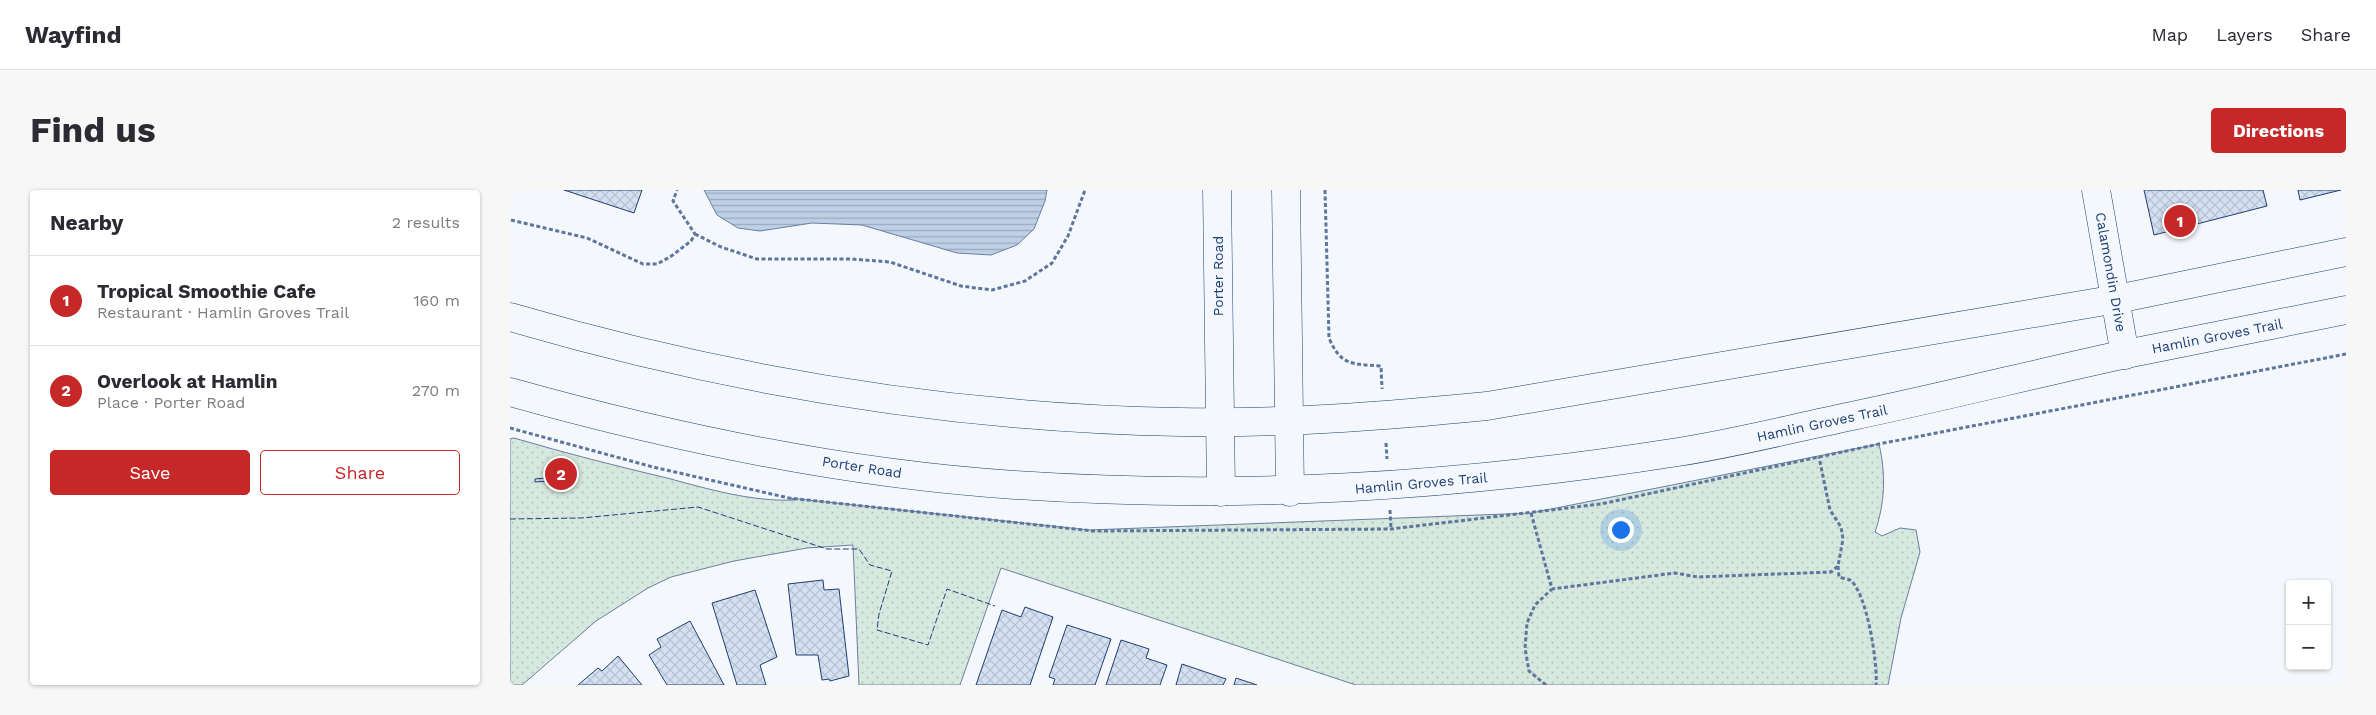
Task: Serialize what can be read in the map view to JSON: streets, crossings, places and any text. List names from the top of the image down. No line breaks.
{"streets":{"main road":["Calamondin Drive","Porter Road","Hamlin Groves Trail"]},"crossings":[["Calamondin Drive","Hamlin Groves Trail"],["Porter Road","Hamlin Groves Trail"]],"page":{"header":"Wayfind","nav":["Map","Layers","Share"],"buttons":["Directions",["Save","Share"]],"title":"Find us","heading":["Nearby","2 results"],"pins":["1","2"],"list":[{"mark":"1","name":"Tropical Smoothie Cafe","note":"Restaurant · Hamlin Groves Trail","value":"160 m"},{"mark":"2","name":"Overlook at Hamlin","note":"Place · Porter Road","value":"270 m"}],"map_buttons":["+","−"]}}
